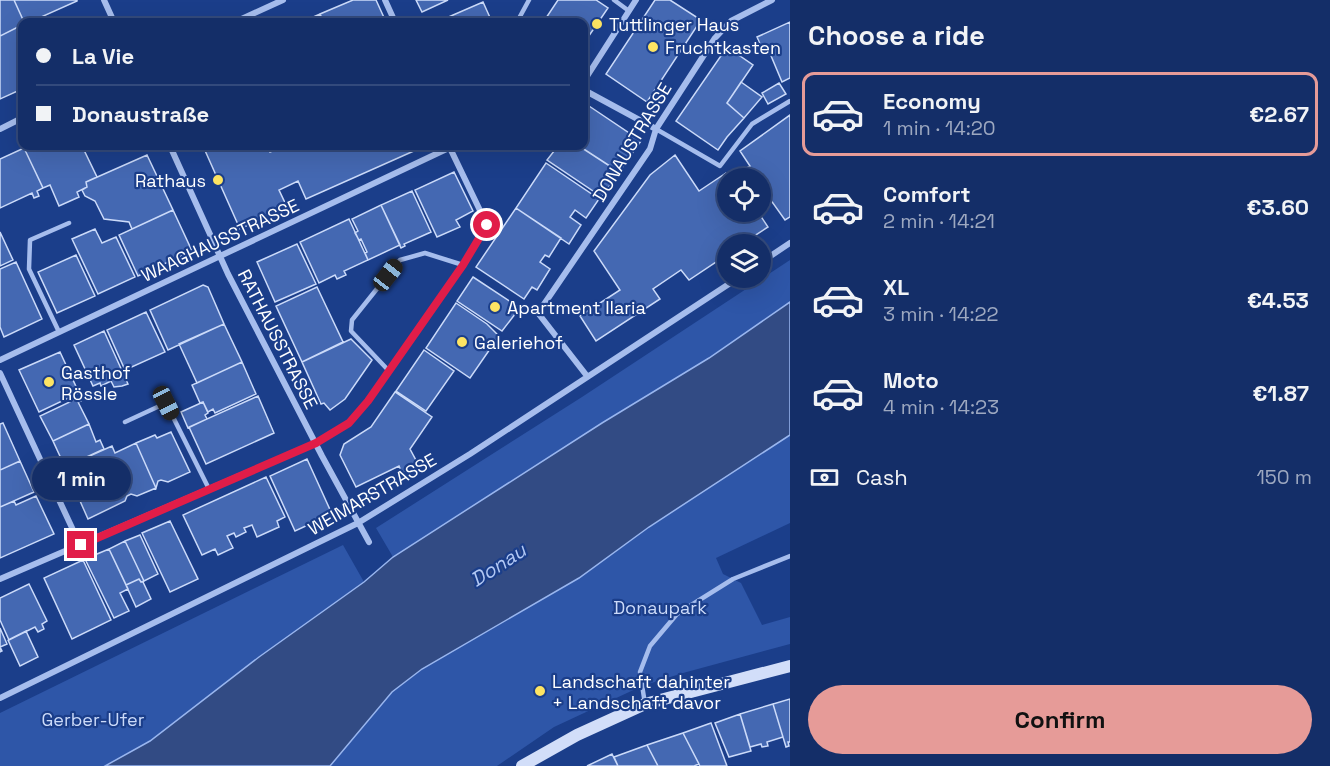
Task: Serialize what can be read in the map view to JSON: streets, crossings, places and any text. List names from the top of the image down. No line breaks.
{"streets":{"street":["DONAUSTRASSE","WAAGHAUSSTRASSE","RATHAUSSTRASSE","WEIMARSTRASSE"]},"crossings":[["DONAUSTRASSE","WEIMARSTRASSE"],["WAAGHAUSSTRASSE","RATHAUSSTRASSE"],["RATHAUSSTRASSE","WEIMARSTRASSE"]],"water":["Donau"],"parks":["Donaupark","Gerber-Ufer"],"places":["Tuttlinger Haus","Fruchtkasten","Rathaus","Apartment Ilaria","Galeriehof","Gasthof Rössle","Landschaft dahinter + Landschaft davor"],"page":{"heading":"Choose a ride","banner":["La Vie","Donaustraße"],"list":[{"name":"Economy","note":"1 min · 14:20","value":"€2.67"},{"name":"Comfort","note":"2 min · 14:21","value":"€3.60"},{"name":"XL","note":"3 min · 14:22","value":"€4.53"},{"name":"Moto","note":"4 min · 14:23","value":"€1.87"}],"pay":["Cash","150 m"],"bubble":"1 min","buttons":"Confirm"}}
